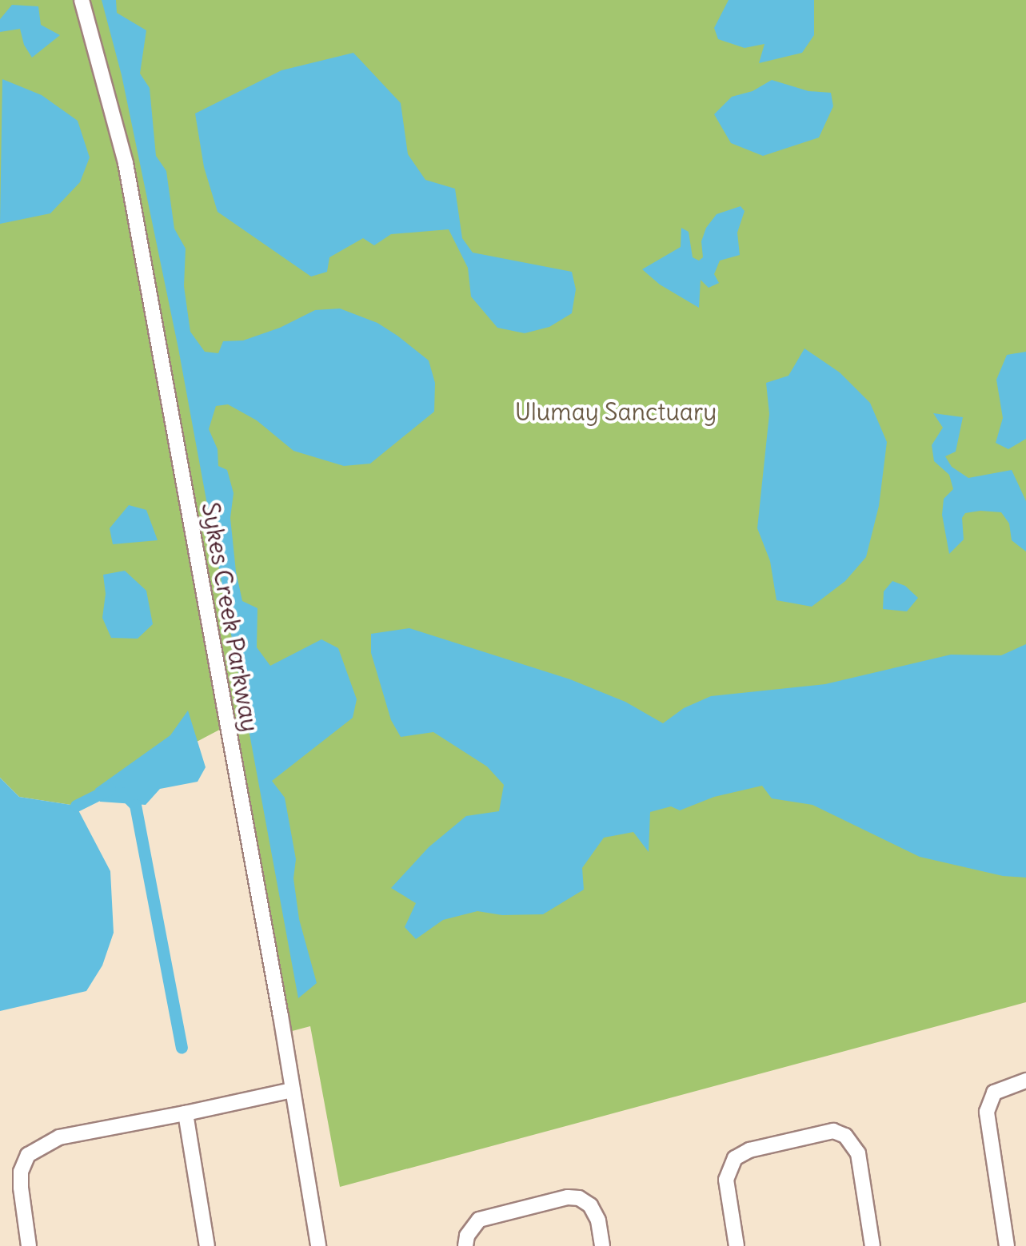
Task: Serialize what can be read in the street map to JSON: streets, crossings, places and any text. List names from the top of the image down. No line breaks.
{"streets":{"street":["Sykes Creek Parkway"]},"parks":["Ulumay Sanctuary"]}
